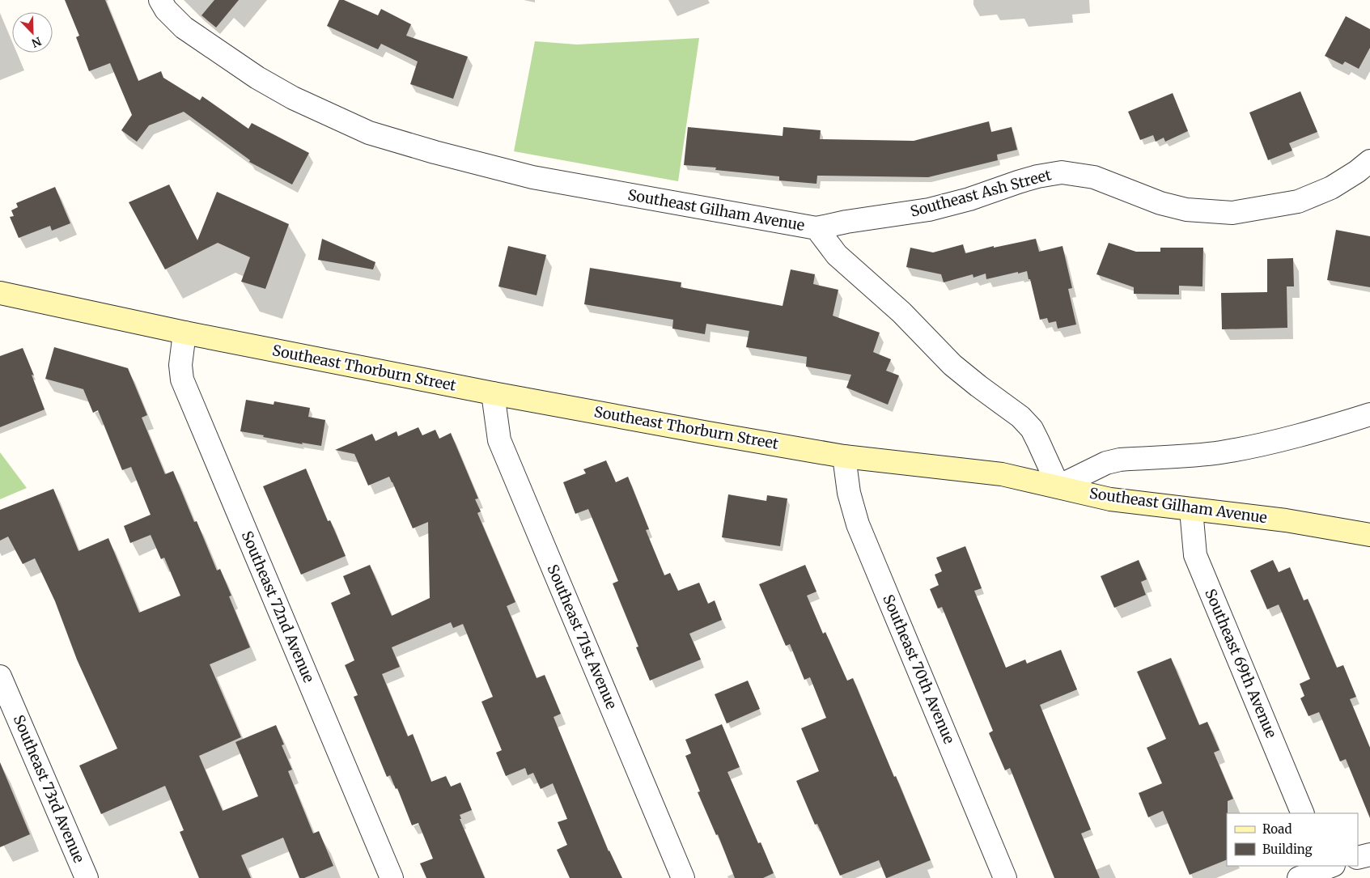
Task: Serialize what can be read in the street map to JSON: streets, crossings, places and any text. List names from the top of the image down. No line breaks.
{"streets":{"main road":["Southeast Gilham Avenue","Southeast Thorburn Street"],"street":["Southeast Ash Street","Southeast 72nd Avenue","Southeast 71st Avenue","Southeast 69th Avenue","Southeast 70th Avenue","Southeast 73rd Avenue"]},"crossings":[["Southeast Ash Street","Southeast Gilham Avenue"],["Southeast Gilham Avenue","Southeast Thorburn Street"],["Southeast Gilham Avenue","Southeast 69th Avenue"],["Southeast Thorburn Street","Southeast 72nd Avenue"],["Southeast Thorburn Street","Southeast 71st Avenue"],["Southeast Thorburn Street","Southeast 70th Avenue"]],"legend":["Road","Building"],"north":"bottom right"}
